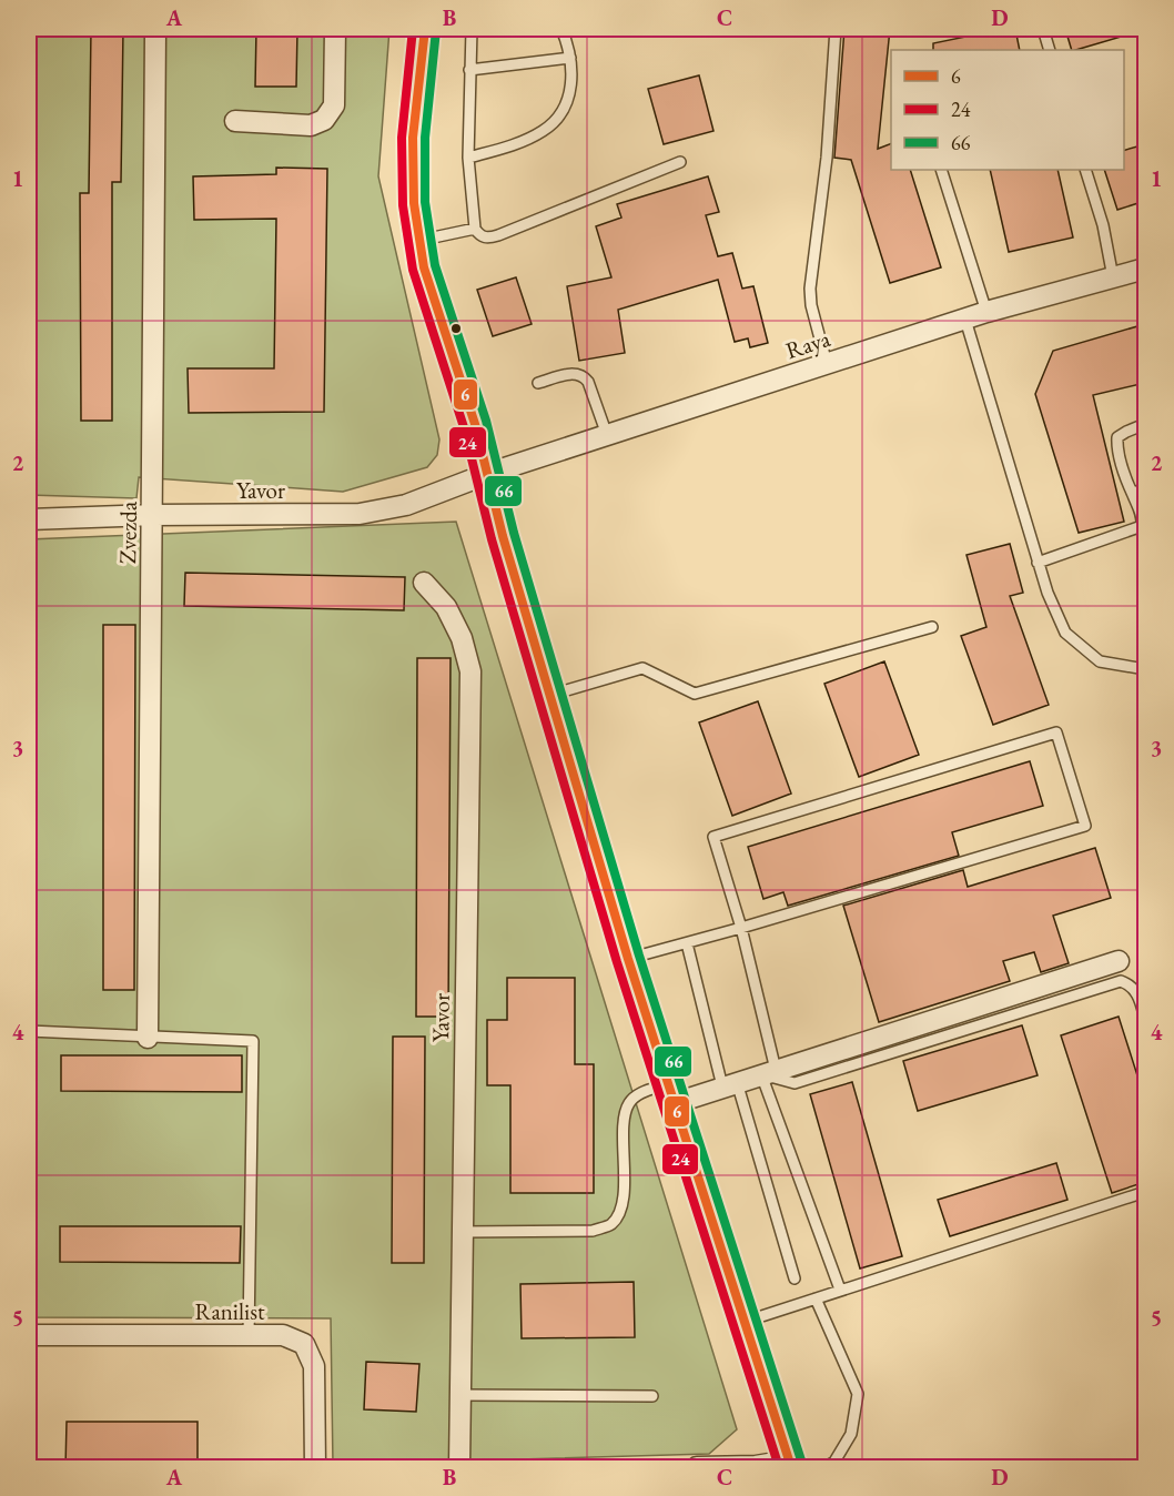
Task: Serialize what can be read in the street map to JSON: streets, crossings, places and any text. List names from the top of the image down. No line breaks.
{"streets":{"street":["Raya","Yavor","Zvezda","Ranilist"]},"crossings":[["Raya","Yavor"],["Yavor","Zvezda"]],"lines":["transit line 6","transit line 24","transit line 66"],"legend":["6","24","66"],"grid":{"columns":["A","B","C","D"],"rows":["1","2","3","4","5"]}}
